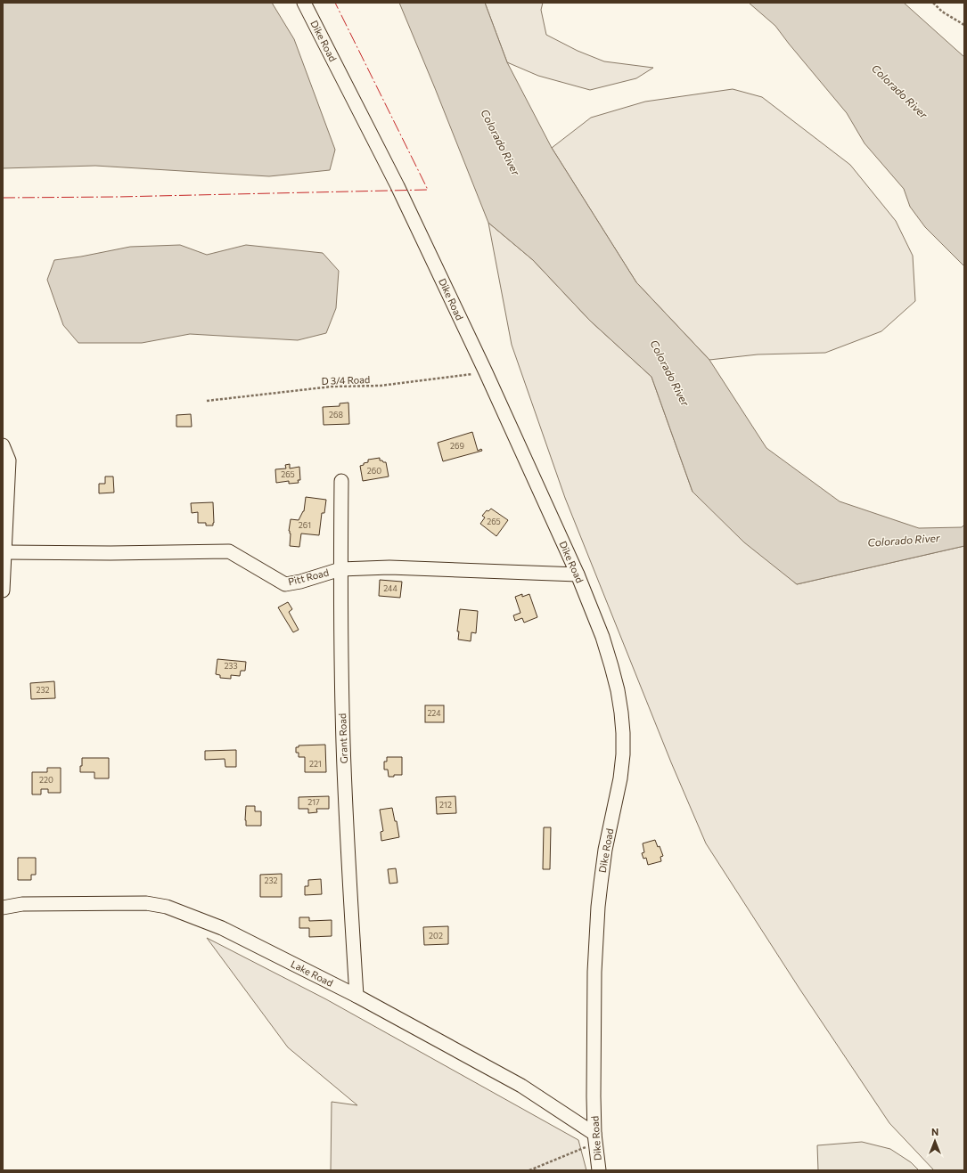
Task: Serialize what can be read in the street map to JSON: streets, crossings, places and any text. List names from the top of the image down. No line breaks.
{"streets":{"street":["Dike Road","Pitt Road","Grant Road","Lake Road"],"path":["D 3/4 Road"]},"crossings":[["Dike Road","D 3/4 Road"],["Dike Road","Pitt Road"],["Dike Road","Lake Road"],["Pitt Road","Grant Road"],["Grant Road","Lake Road"]],"water":["Colorado River"],"house_numbers":["268","269","260","265","265","261","244","233","232","224","221","220","217","212","232","202"],"north":"top"}
